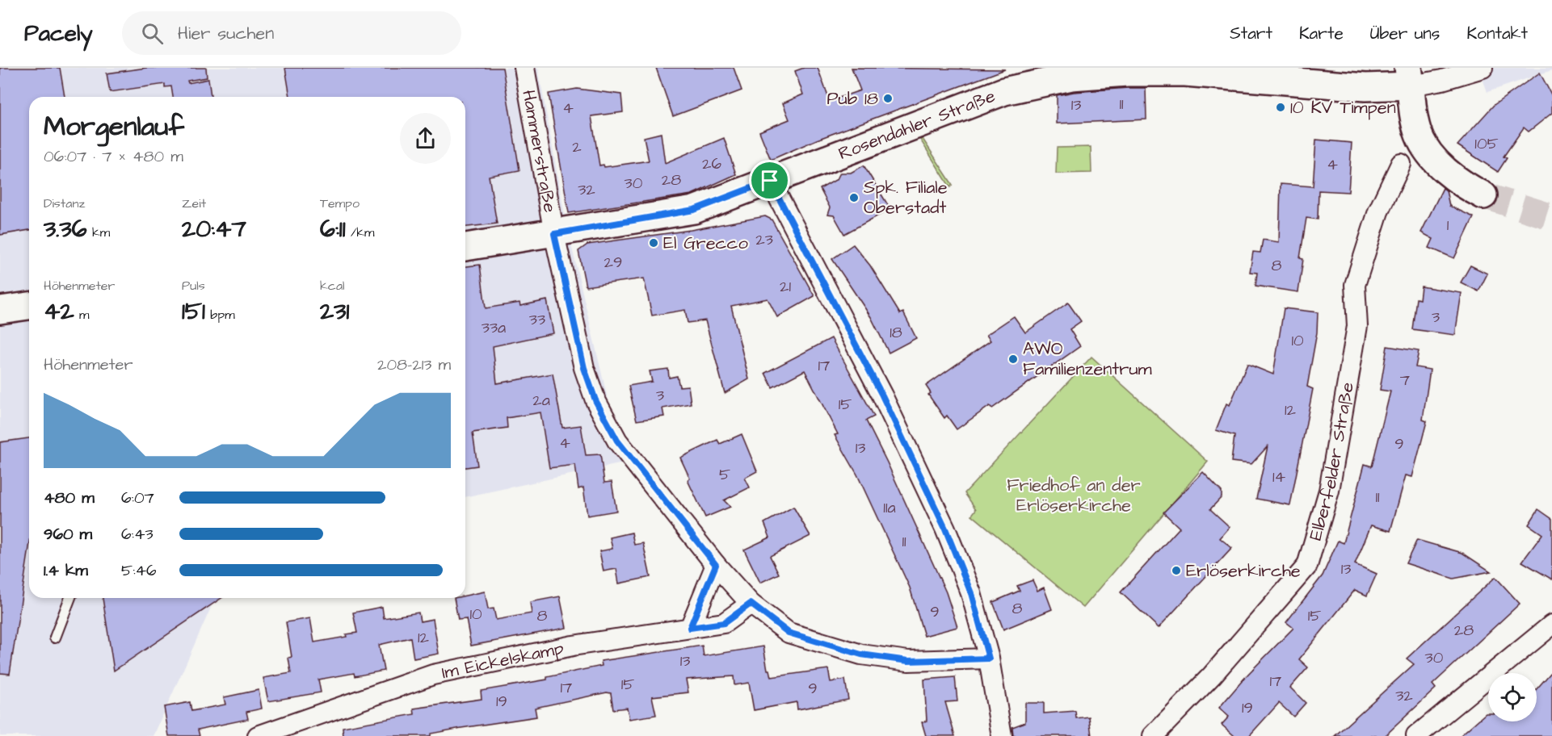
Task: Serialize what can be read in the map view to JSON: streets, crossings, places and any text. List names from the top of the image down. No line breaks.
{"streets":{"main road":["Rosendahler Straße"],"street":["Hammerstraße","Elberfelder Straße","Im Eickelskamp"]},"crossings":[["Rosendahler Straße","Hammerstraße"]],"parks":["Friedhof an der Erlöserkirche"],"places":["Pub 18","10 KV Timpen","Spk. Filiale Oberstadt","El Grecco","AWO Familienzentrum","Erlöserkirche"],"house_numbers":["11","13","4","105","2","26","4","28","30","32","1","23","29","8","21","3","33","33a","18","10","17","7","3","2a","15","12","4","9","13","5","14","11","11a","11","13","8","9","10","8","15","28","12","30","13","17","15","17","9","32","19","19"],"page":{"header":"Pacely","search":"Hier suchen","nav":["Start","Karte","Über uns","Kontakt"],"heading":["Morgenlauf","06:07 · 7 × 480 m"],"stats":[["Distanz","3.36 km"],["Zeit","20:47"],["Tempo","6:11 /km"],["Höhenmeter","42 m"],["Puls","151 bpm"],["kcal","231"]],"chart":["Höhenmeter","208–213 m"],"list":[{"name":"480 m","note":"6:07"},{"name":"960 m","note":"6:43"},{"name":"1.4 km","note":"5:46"}]}}
